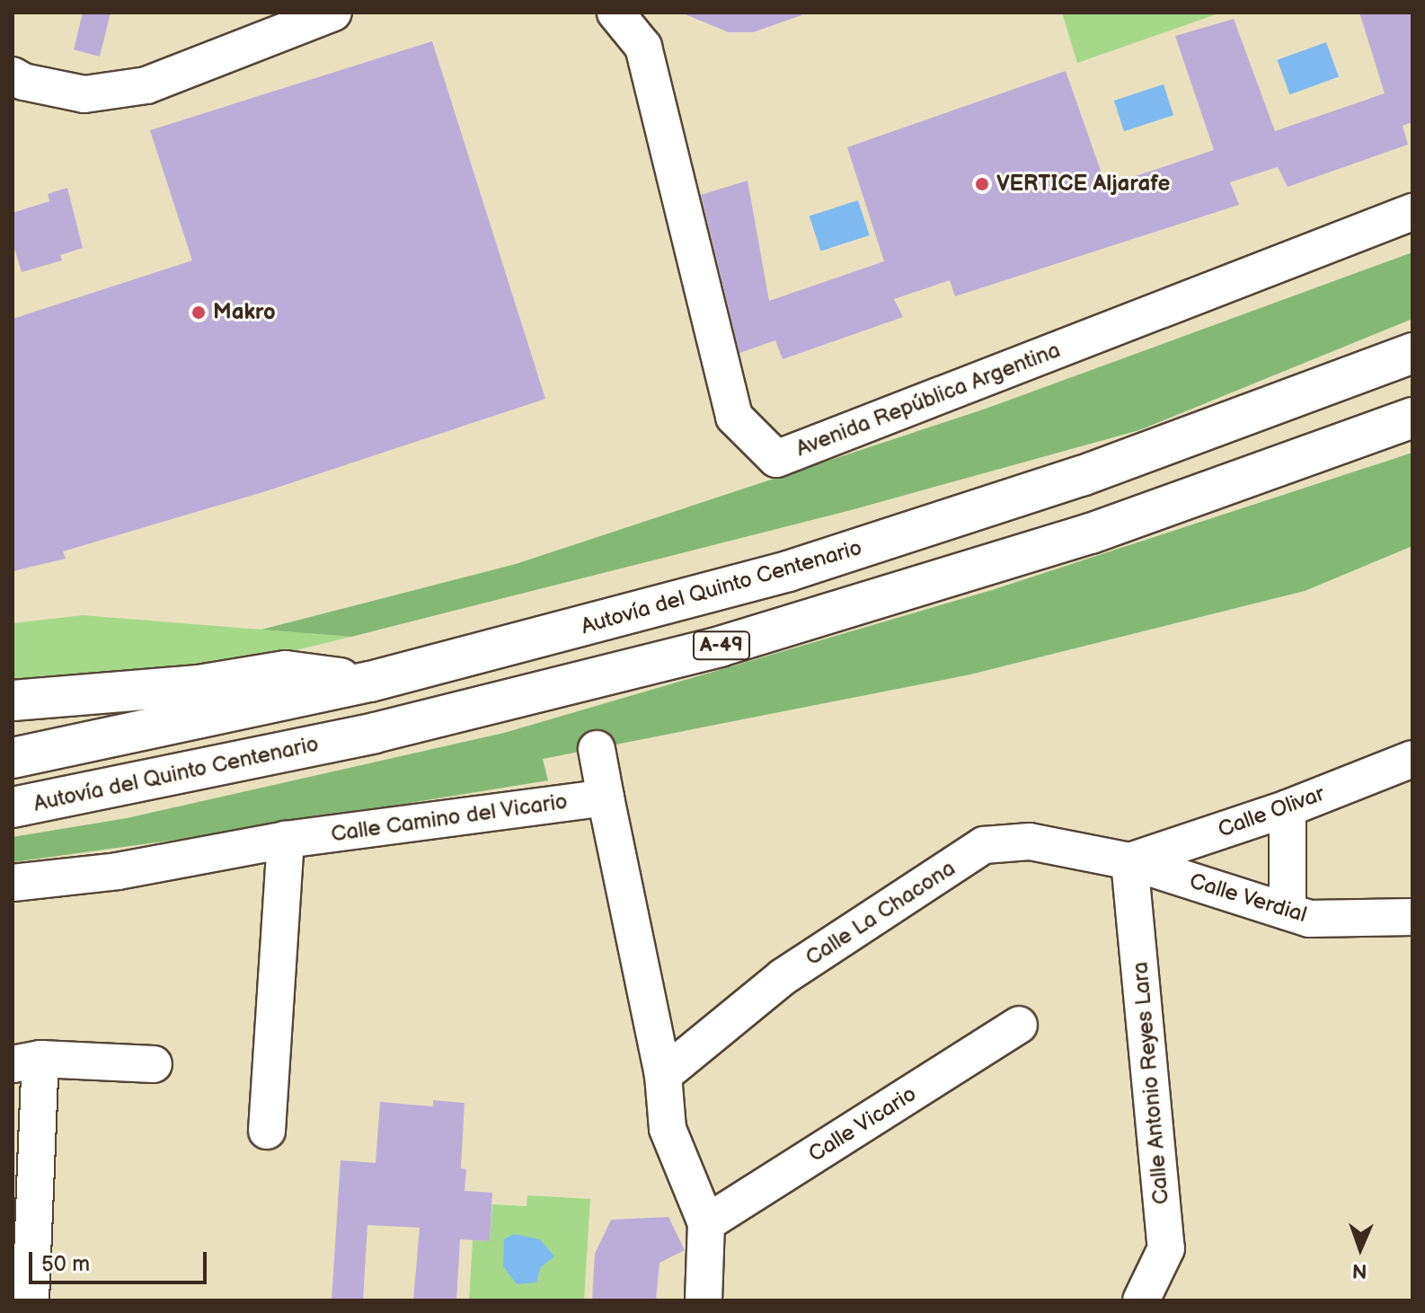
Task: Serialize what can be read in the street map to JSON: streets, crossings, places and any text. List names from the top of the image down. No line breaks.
{"streets":{"highway":["Autovía del Quinto Centenario","A-49"],"street":["Avenida República Argentina","Calle Olivar","Calle Camino del Vicario","Calle Verdial","Calle La Chacona","Calle Antonio Reyes Lara","Calle Vicario"]},"crossings":[["Calle Olivar","Calle Verdial"],["Calle Olivar","Calle La Chacona"],["Calle Olivar","Calle Antonio Reyes Lara"],["Calle Verdial","Calle La Chacona"],["Calle Verdial","Calle Antonio Reyes Lara"],["Calle La Chacona","Calle Antonio Reyes Lara"]],"places":["VERTICE Aljarafe","Makro"],"scale_bar":"50 m","north":"bottom"}
